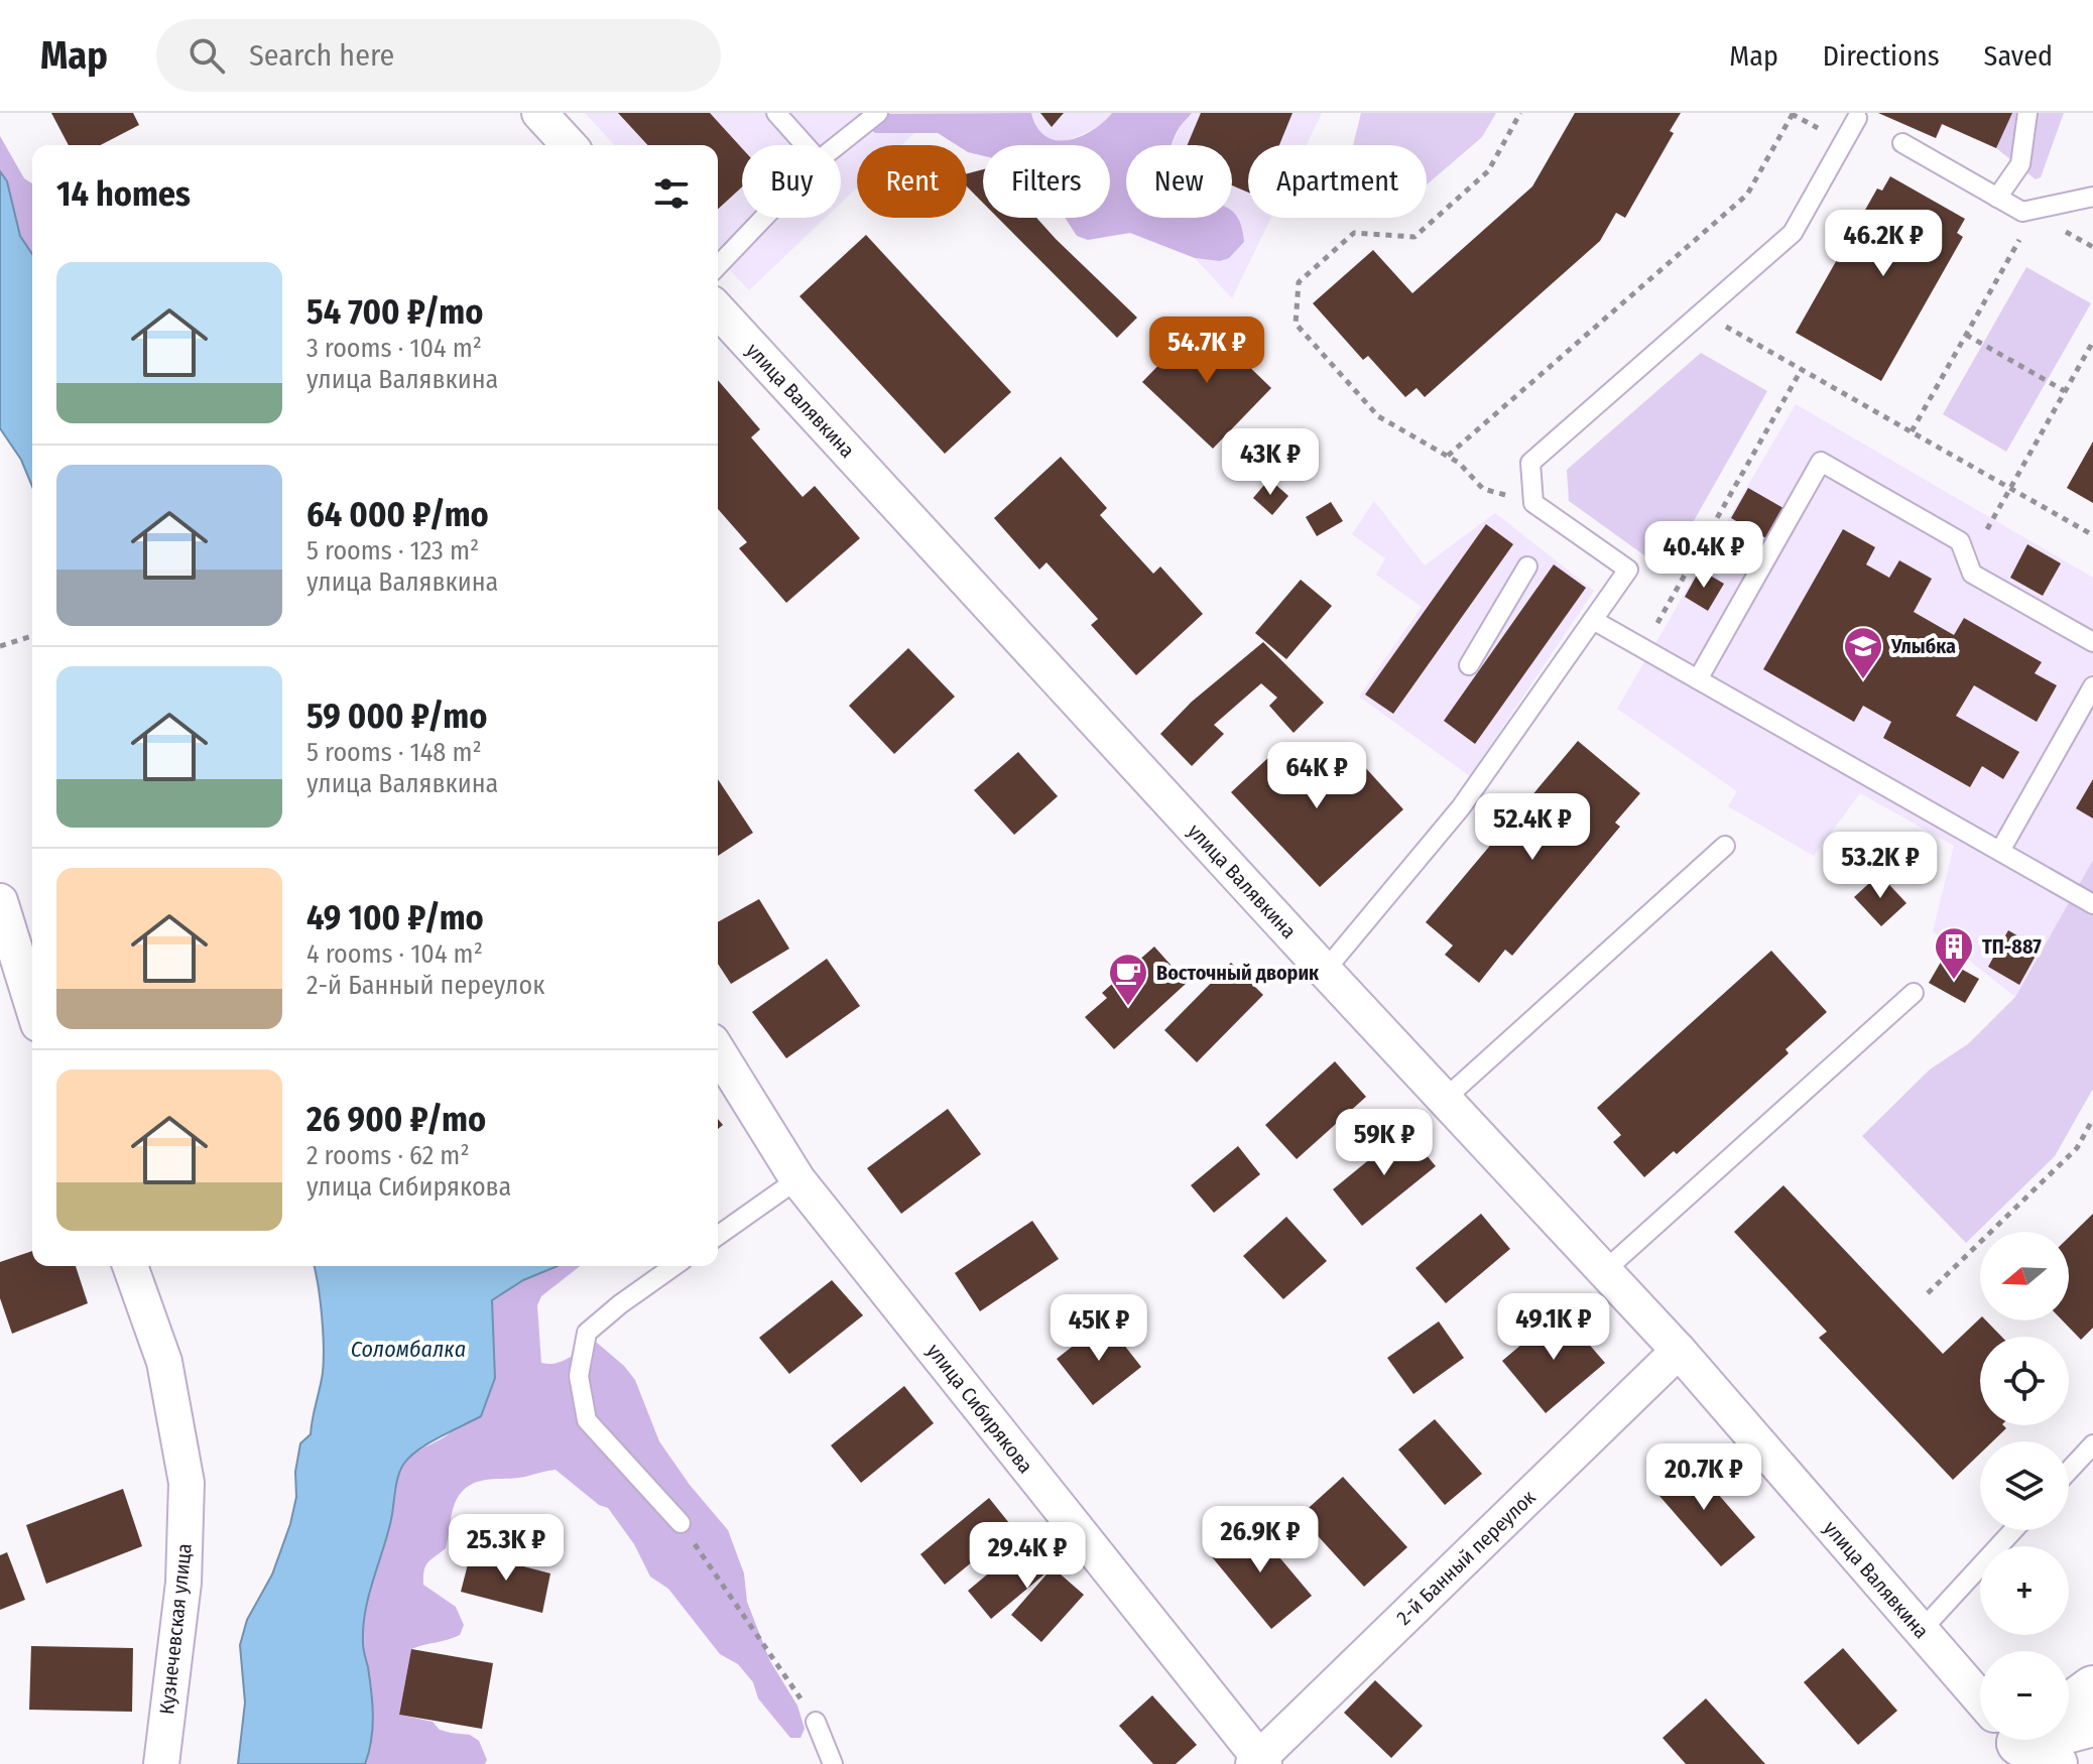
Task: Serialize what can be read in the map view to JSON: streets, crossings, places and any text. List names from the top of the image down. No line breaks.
{"streets":{"street":["улица Валявкина","улица Сибирякова","2-й Банный переулок","Кузнечевская улица"]},"crossings":[["улица Валявкина","2-й Банный переулок"],["улица Сибирякова","2-й Банный переулок"]],"water":["Соломбалка"],"places":{"school or university":["Улыбка"],"building":["ТП-887"],"cafe":["Восточный дворик"]},"north":"left","page":{"header":"Map","search":"Search here","nav":["Map","Directions","Saved"],"chip":["Buy","Rent","Filters","New","Apartment"],"heading":"14 homes","price":["46.2K ₽","54.7K ₽","43K ₽","40.4K ₽","64K ₽","52.4K ₽","53.2K ₽","59K ₽","49.1K ₽","45K ₽","20.7K ₽","26.9K ₽","25.3K ₽","29.4K ₽"],"list":[{"name":"54 700 ₽/mo","note":"3 rooms · 104 m² · улица Валявкина"},{"name":"64 000 ₽/mo","note":"5 rooms · 123 m² · улица Валявкина"},{"name":"59 000 ₽/mo","note":"5 rooms · 148 m² · улица Валявкина"},{"name":"49 100 ₽/mo","note":"4 rooms · 104 m² · 2-й Банный переулок"},{"name":"26 900 ₽/mo","note":"2 rooms · 62 m² · улица Сибирякова"}],"map_buttons":["+","−"]}}
